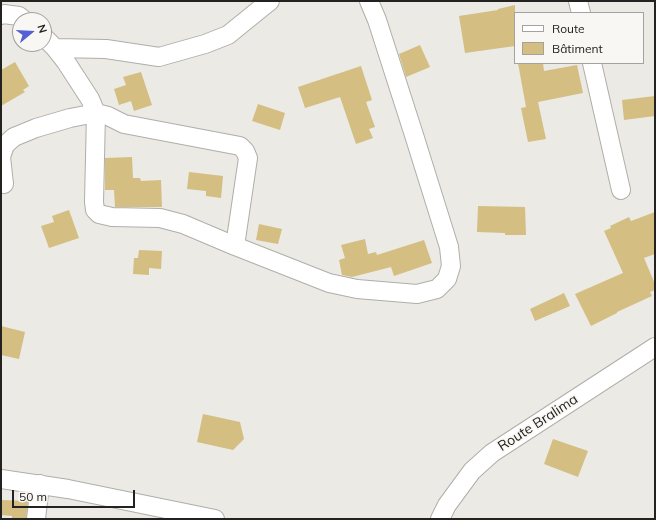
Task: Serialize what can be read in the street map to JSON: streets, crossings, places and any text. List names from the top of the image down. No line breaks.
{"streets":{"street":["Route Bralima"]},"legend":["Route","Bâtiment"],"scale_bar":"50 m","north":"right"}
